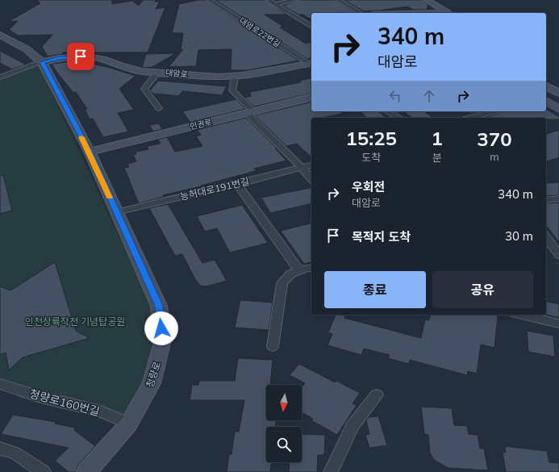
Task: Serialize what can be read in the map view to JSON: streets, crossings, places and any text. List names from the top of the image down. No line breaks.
{"streets":{"street":["대암로22번길","대암로","인권로","능허대로191번길","청량로","청량로160번길"]},"crossings":[["대암로22번길","대암로"],["대암로","청량로"],["인권로","청량로"],["능허대로191번길","청량로"],["청량로","청량로160번길"]],"parks":["인천상륙작전 기념탑공원"],"north":"bottom","page":{"turn":["340 m","대암로"],"eta":["15:25","도착","1","분","370","m"],"list":[{"name":"우회전","note":"대암로","value":"340 m"},{"name":"목적지 도착","value":"30 m"}],"buttons":["종료","공유"]}}
